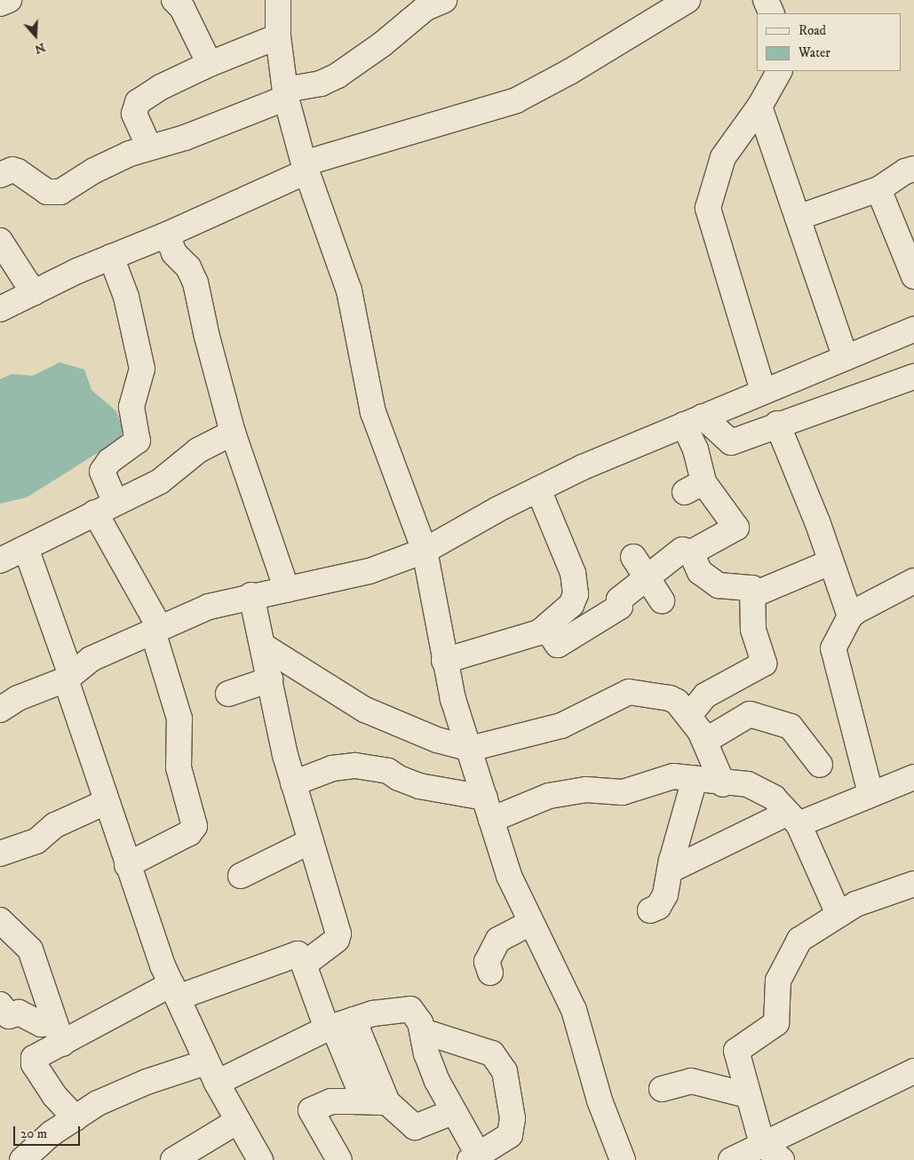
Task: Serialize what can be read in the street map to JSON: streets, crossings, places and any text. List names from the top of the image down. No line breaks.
{"legend":["Road","Water"],"scale_bar":"20 m","north":"bottom"}
